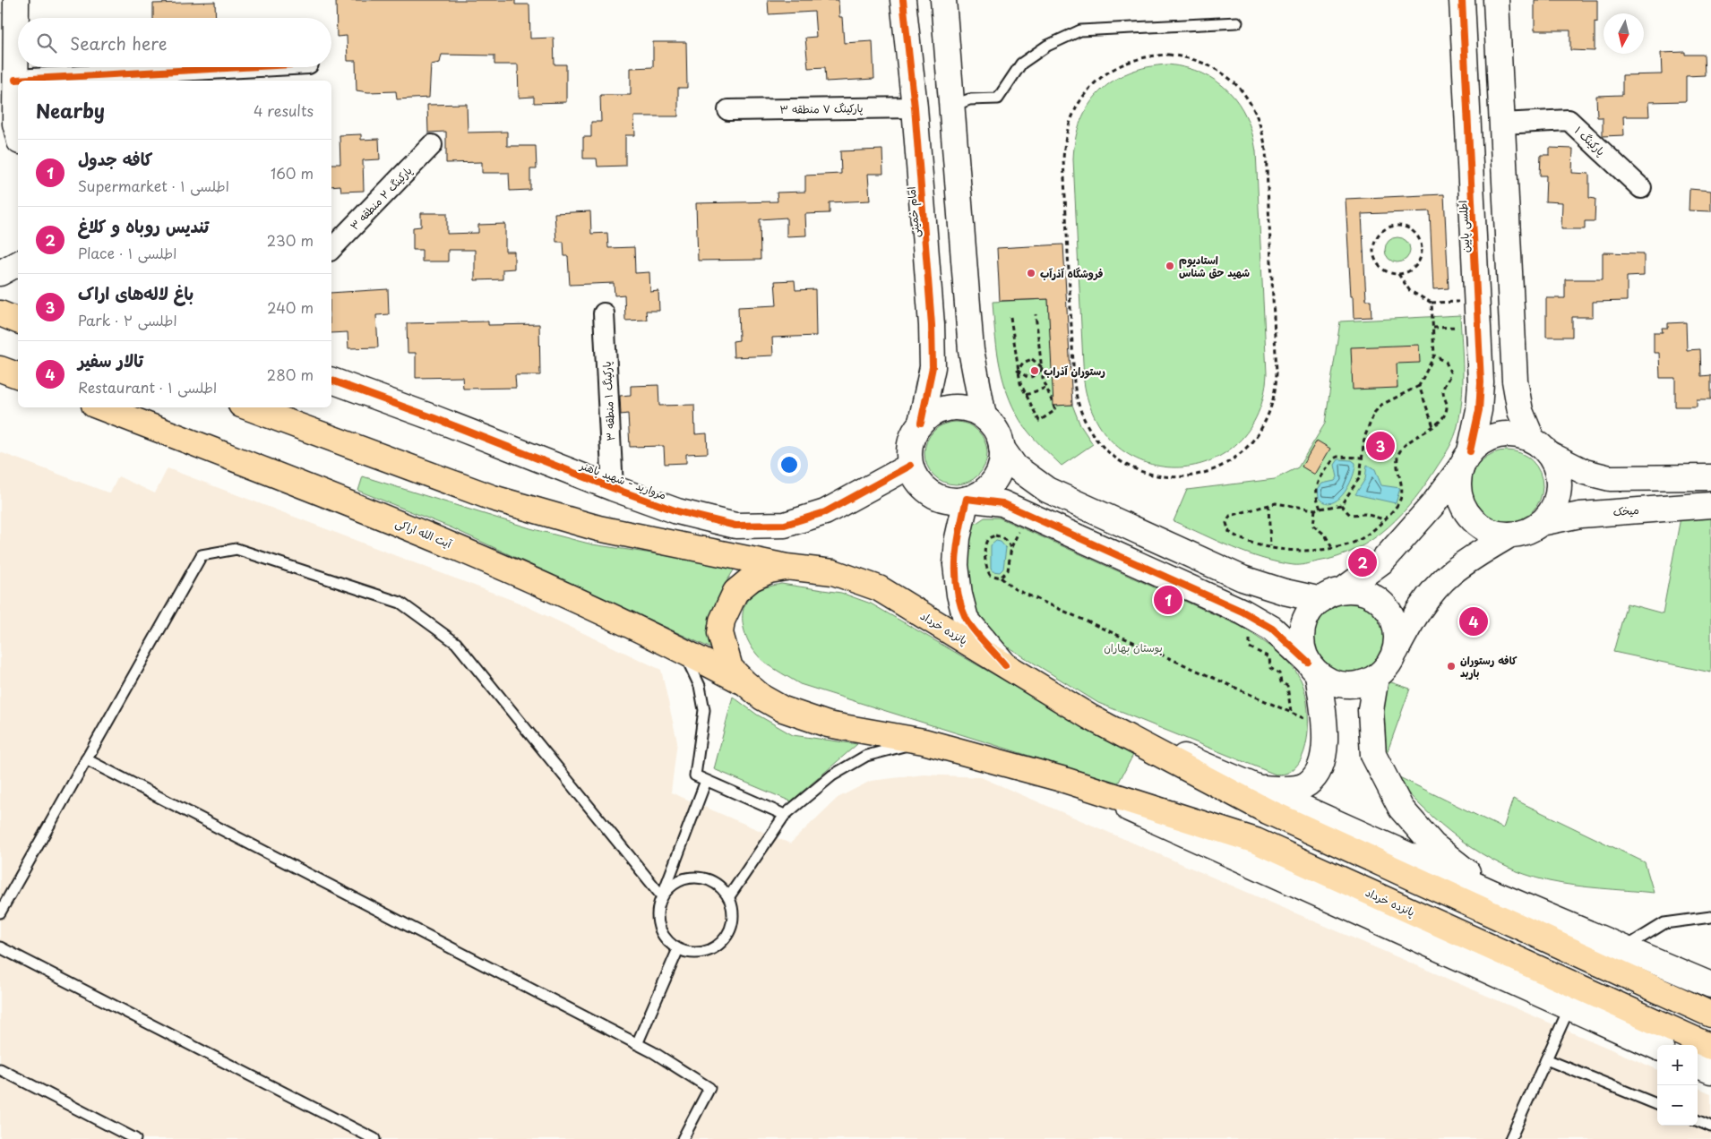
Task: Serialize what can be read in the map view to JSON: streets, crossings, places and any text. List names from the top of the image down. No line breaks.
{"streets":{"main road":["آیت الله اراکی","پانزده خرداد"],"street":["پارکینگ ۷ منطقه ۳","پارکینگ ۱","پارکینگ ۲ منطقه ۳","امام خمینی","اطلسی پایین","پارکینگ ۱ منطقه ۳","مروارید - شهید باهنر","میخک"]},"crossings":[["پارکینگ ۷ منطقه ۳","امام خمینی"],["امام خمینی","مروارید - شهید باهنر"],["اطلسی پایین","میخک"],["پارکینگ ۱ منطقه ۳","مروارید - شهید باهنر"],["آیت الله اراکی","پانزده خرداد"]],"parks":["بوستان بهاران"],"places":["استادیوم شهید حق شناس","فروشگاه آذرآب","رستوران آذراب","کافه رستوران باربد"],"north":"bottom","page":{"search":"Search here","heading":["Nearby","4 results"],"list":[{"mark":"1","name":"کافه جدول","note":"Supermarket · اطلسی ۱","value":"160 m"},{"mark":"2","name":"تندیس روباه و کلاغ","note":"Place · اطلسی ۱","value":"230 m"},{"mark":"3","name":"باغ لاله‌های اراک","note":"Park · اطلسی ۲","value":"240 m"},{"mark":"4","name":"تالار سفیر","note":"Restaurant · اطلسی ۱","value":"280 m"}],"pins":["3","2","1","4"],"map_buttons":["+","−"]}}
